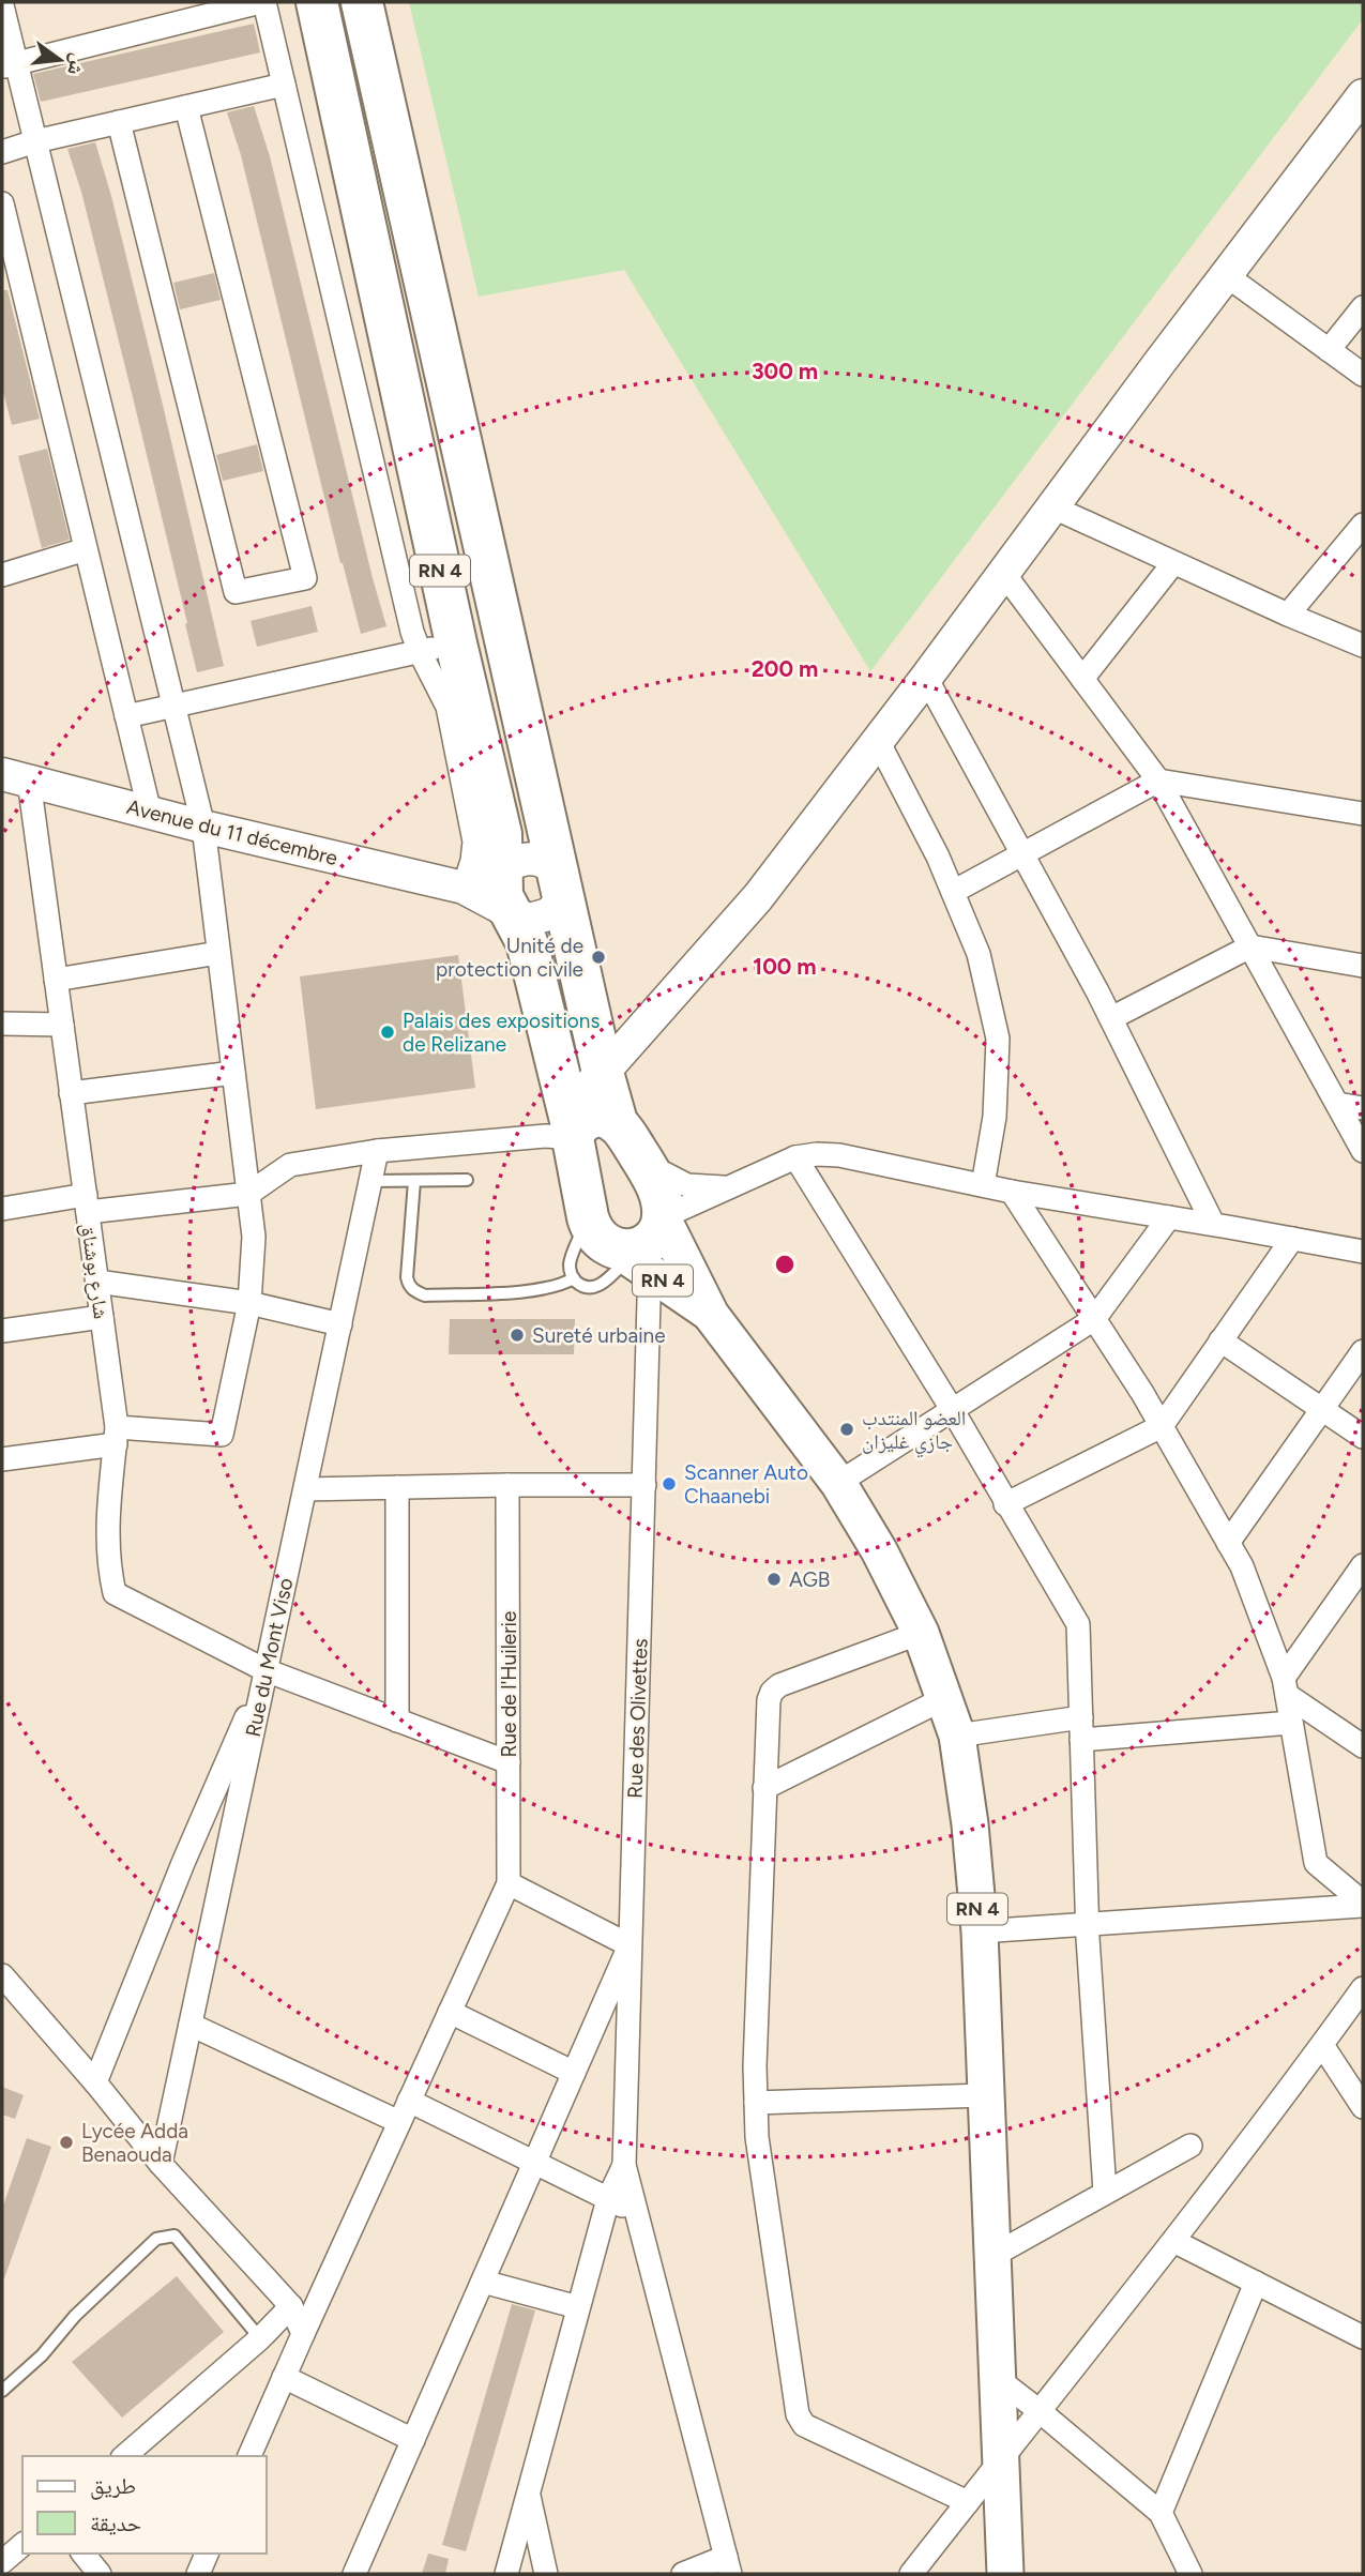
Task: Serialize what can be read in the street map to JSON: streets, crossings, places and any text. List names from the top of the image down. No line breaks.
{"streets":{"highway":["RN 4"],"street":["Avenue du 11 décembre","شارع بوشناق","Rue du Mont Viso","Rue de l'Huilerie","Rue des Olivettes"]},"crossings":[["RN 4","Avenue du 11 décembre"],["RN 4","Rue des Olivettes"],["Avenue du 11 décembre","شارع بوشناق"],["شارع بوشناق","Rue du Mont Viso"]],"places":["Unité de protection civile","Palais des expositions de Relizane","Sureté urbaine","العضو المنتدب جازي غليزان","Scanner Auto Chaanebi","AGB","Lycée Adda Benaouda"],"legend":["طريق","حديقة"],"north":"right","rings":["300 m","200 m","100 m"]}
